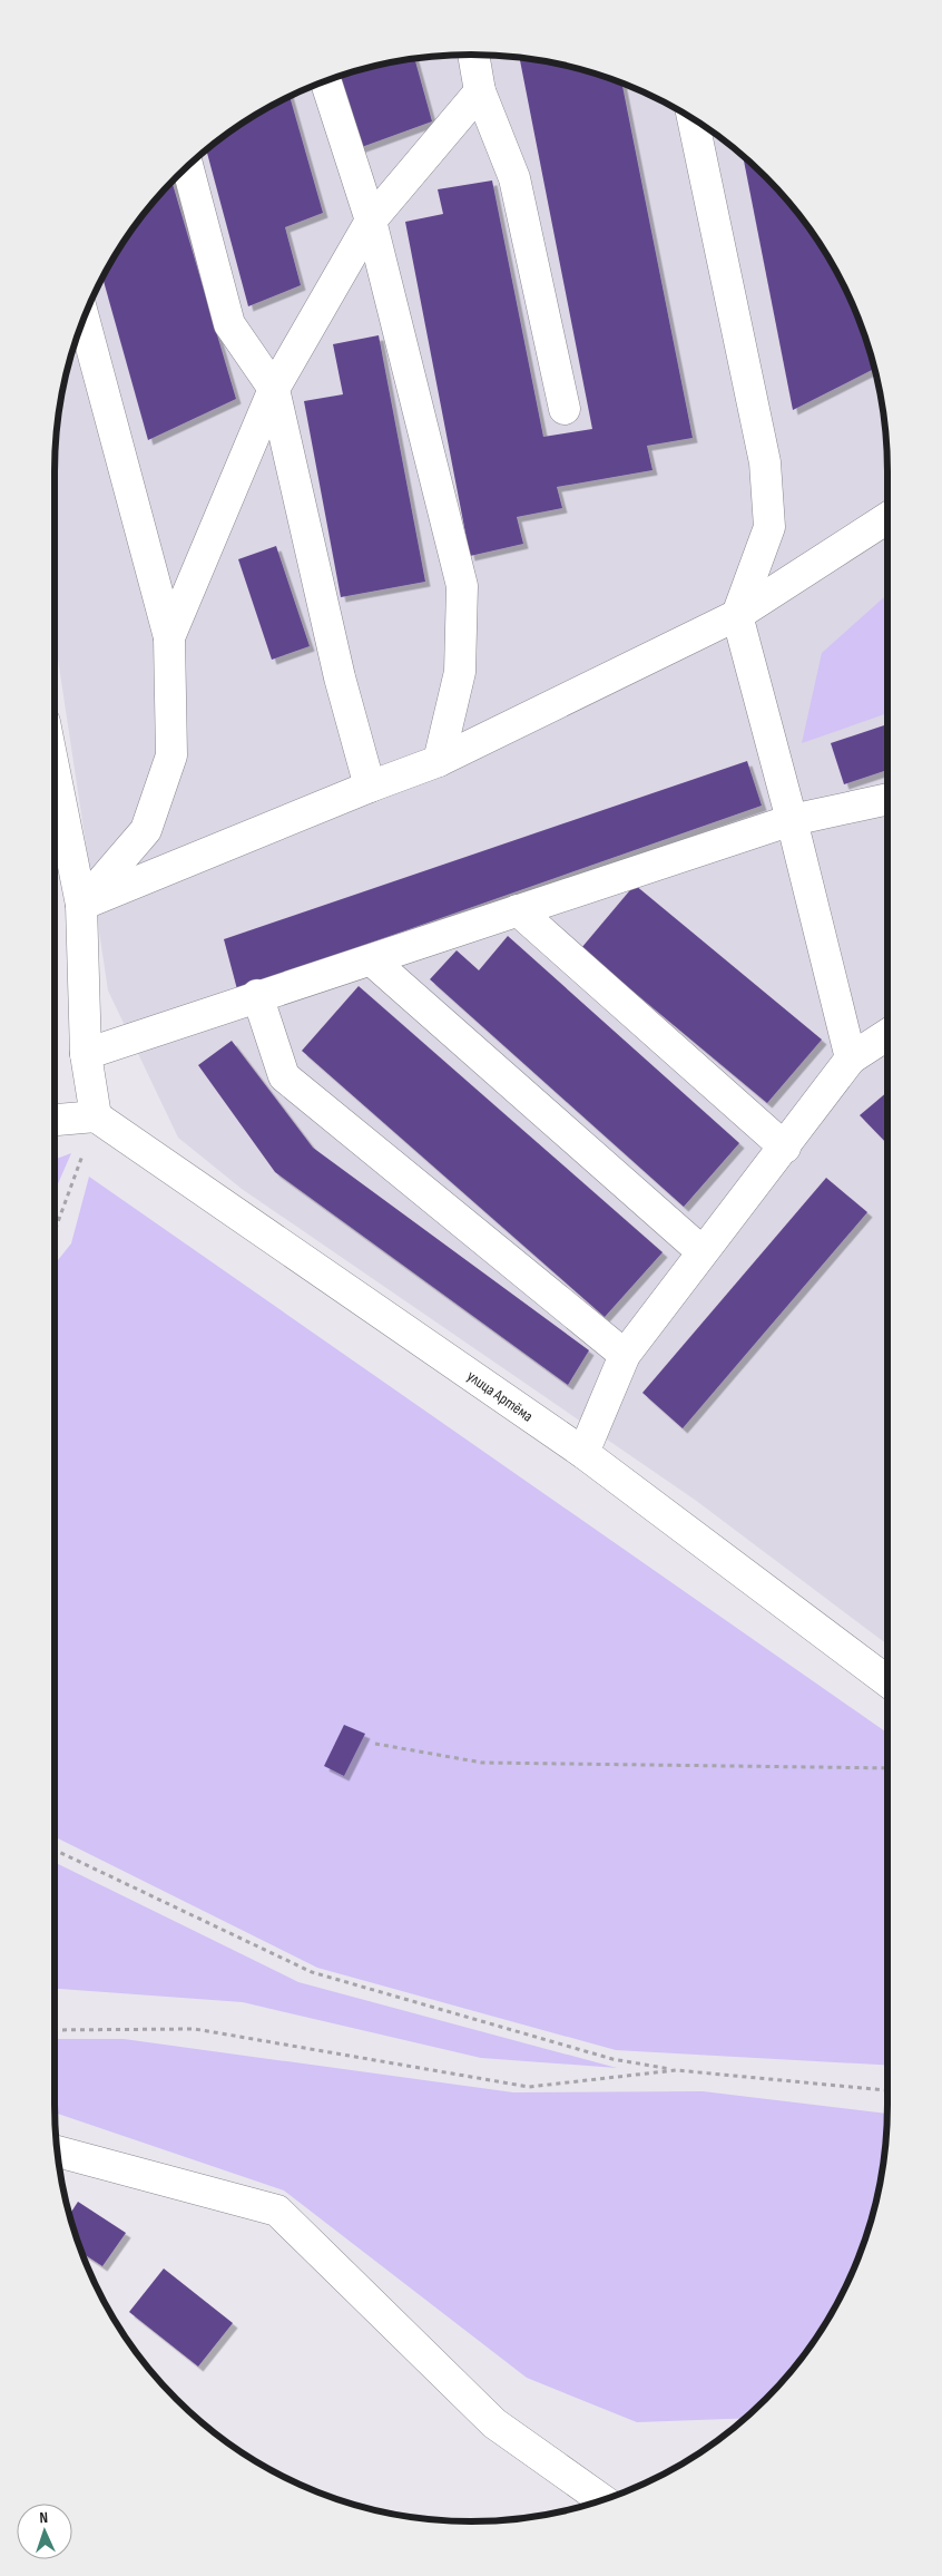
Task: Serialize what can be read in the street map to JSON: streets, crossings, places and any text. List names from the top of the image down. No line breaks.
{"streets":{"street":["улица Артёма"]},"north":"top"}
